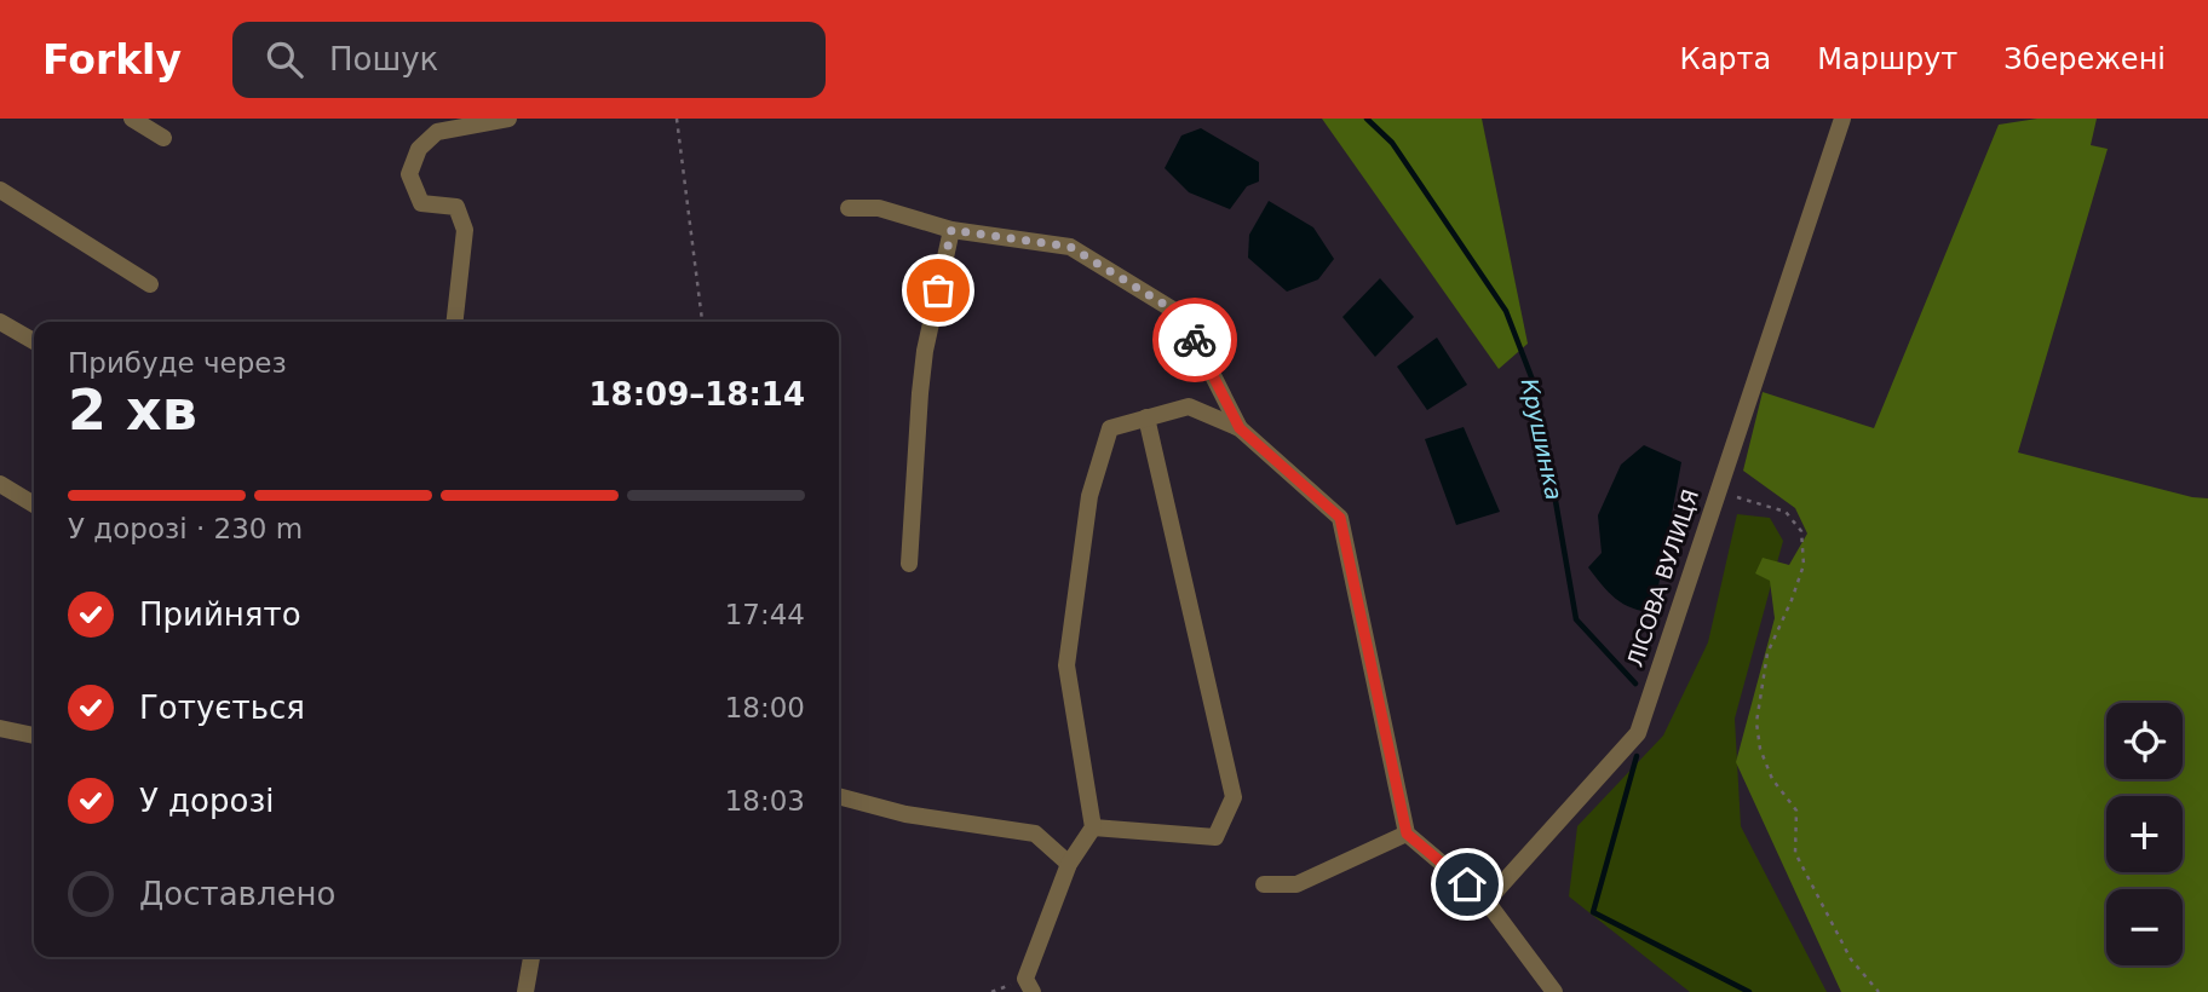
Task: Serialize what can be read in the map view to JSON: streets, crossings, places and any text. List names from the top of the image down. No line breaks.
{"streets":{"street":["ЛІСОВА ВУЛИЦЯ"]},"water":["Крушинка"],"page":{"header":"Forkly","search":"Пошук","nav":["Карта","Маршрут","Збережені"],"heading":["2 хв","Прибуде через","18:09–18:14"],"bar":"У дорозі · 230 m","list":[["Прийнято","17:44"],["Готується","18:00"],["У дорозі","18:03"],"Доставлено"],"map_buttons":["+","−"]}}
